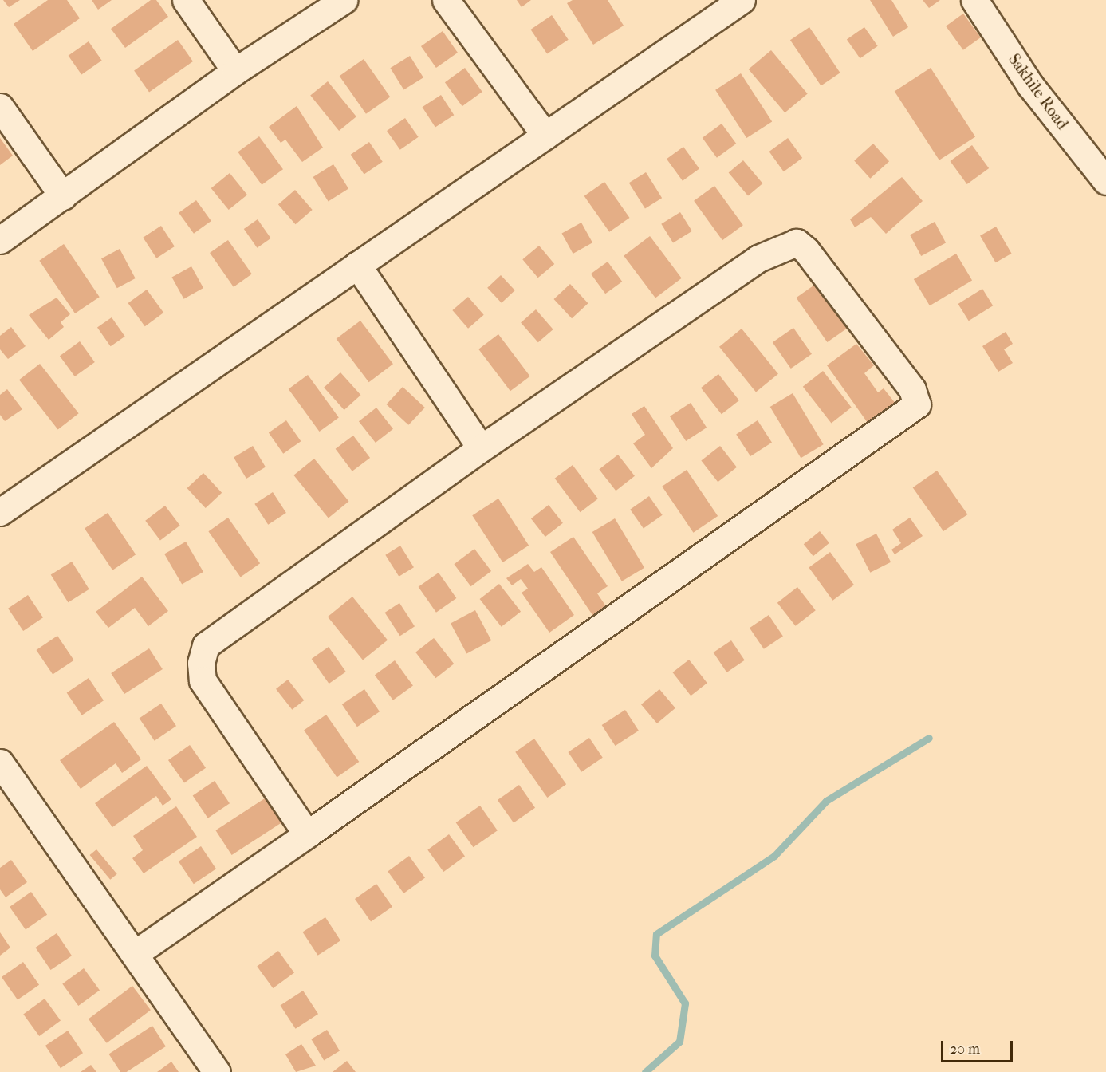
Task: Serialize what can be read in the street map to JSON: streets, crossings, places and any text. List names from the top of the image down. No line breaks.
{"streets":{"street":["Sakhile Road"]},"scale_bar":"20 m"}
